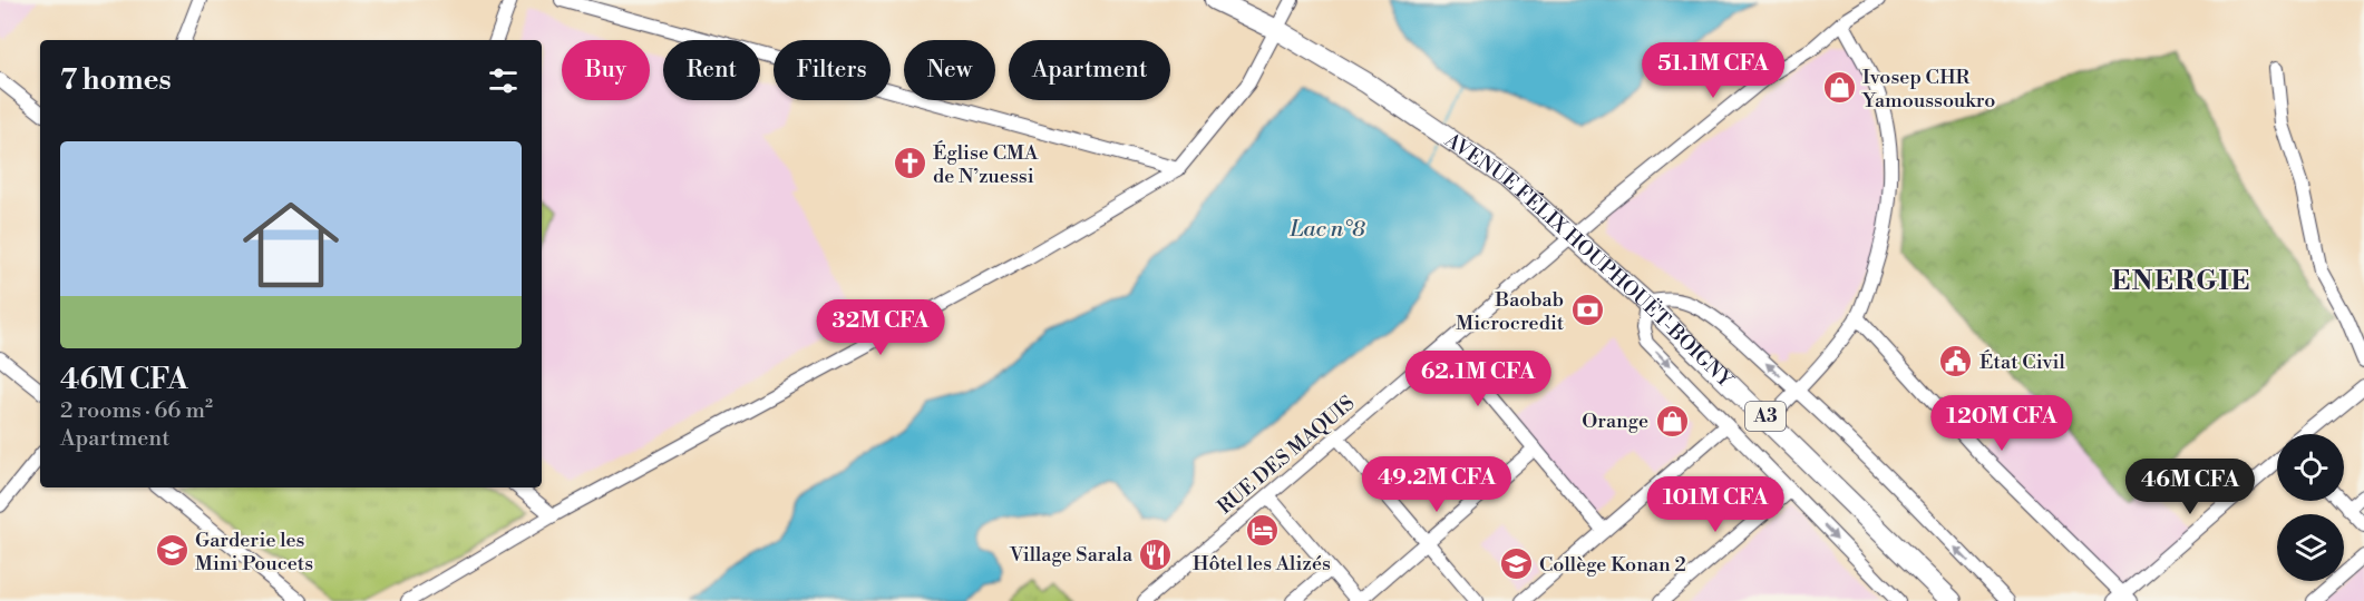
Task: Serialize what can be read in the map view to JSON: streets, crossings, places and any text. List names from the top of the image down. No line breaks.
{"streets":{"highway":["AVENUE FÉLIX HOUPHOUËT-BOIGNY","A3"],"street":["RUE DES MAQUIS"]},"crossings":[["AVENUE FÉLIX HOUPHOUËT-BOIGNY","RUE DES MAQUIS"]],"districts":["ENERGIE"],"water":["Lac n°8"],"places":{"shop":["Ivosep CHR Yamoussoukro","Orange"],"church":["Église CMA de N’zuessi"],"bank":["Baobab Microcredit"],"public building":["État Civil"],"hotel":["Hôtel les Alizés"],"school or university":["Garderie les Mini Poucets","Collège Konan 2"],"restaurant":["Village Sarala"]},"page":{"chip":["Buy","Rent","Filters","New","Apartment"],"heading":"7 homes","price":["51.1M CFA","32M CFA","62.1M CFA","120M CFA","49.2M CFA","46M CFA","101M CFA"],"list":[{"name":"46M CFA","note":"2 rooms · 66 m² · Apartment"}]}}
